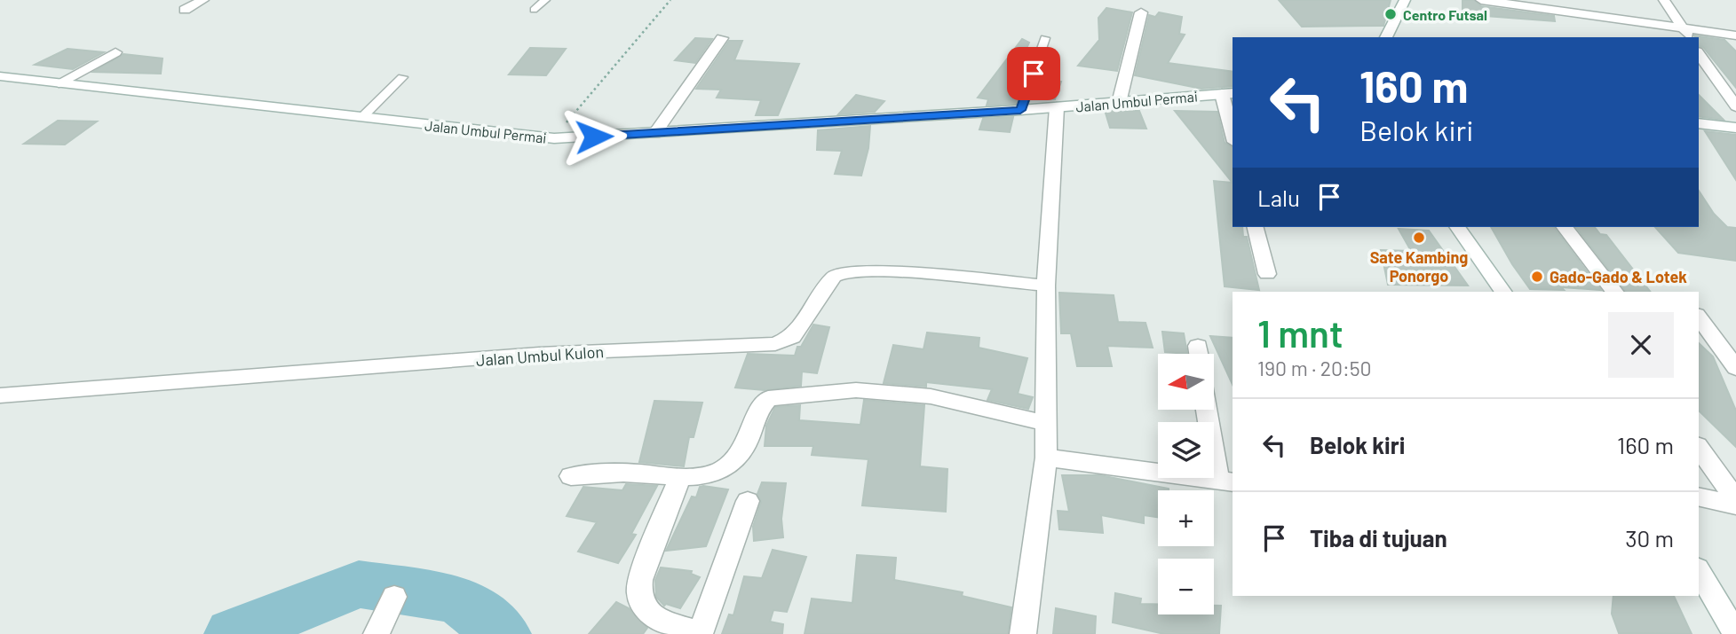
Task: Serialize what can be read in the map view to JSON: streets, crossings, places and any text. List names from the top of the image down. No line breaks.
{"streets":{"street":["Jalan Umbul Permai","Jalan Umbul Kulon"]},"places":["Centro Futsal","Sate Kambing Ponorgo","Gado-Gado & Lotek"],"north":"left","page":{"turn":["160 m","Belok kiri"],"then":"Lalu","heading":["1 mnt","190 m · 20:50"],"map_buttons":["+","−"],"list":[{"name":"Belok kiri","value":"160 m"},{"name":"Tiba di tujuan","value":"30 m"}]}}
